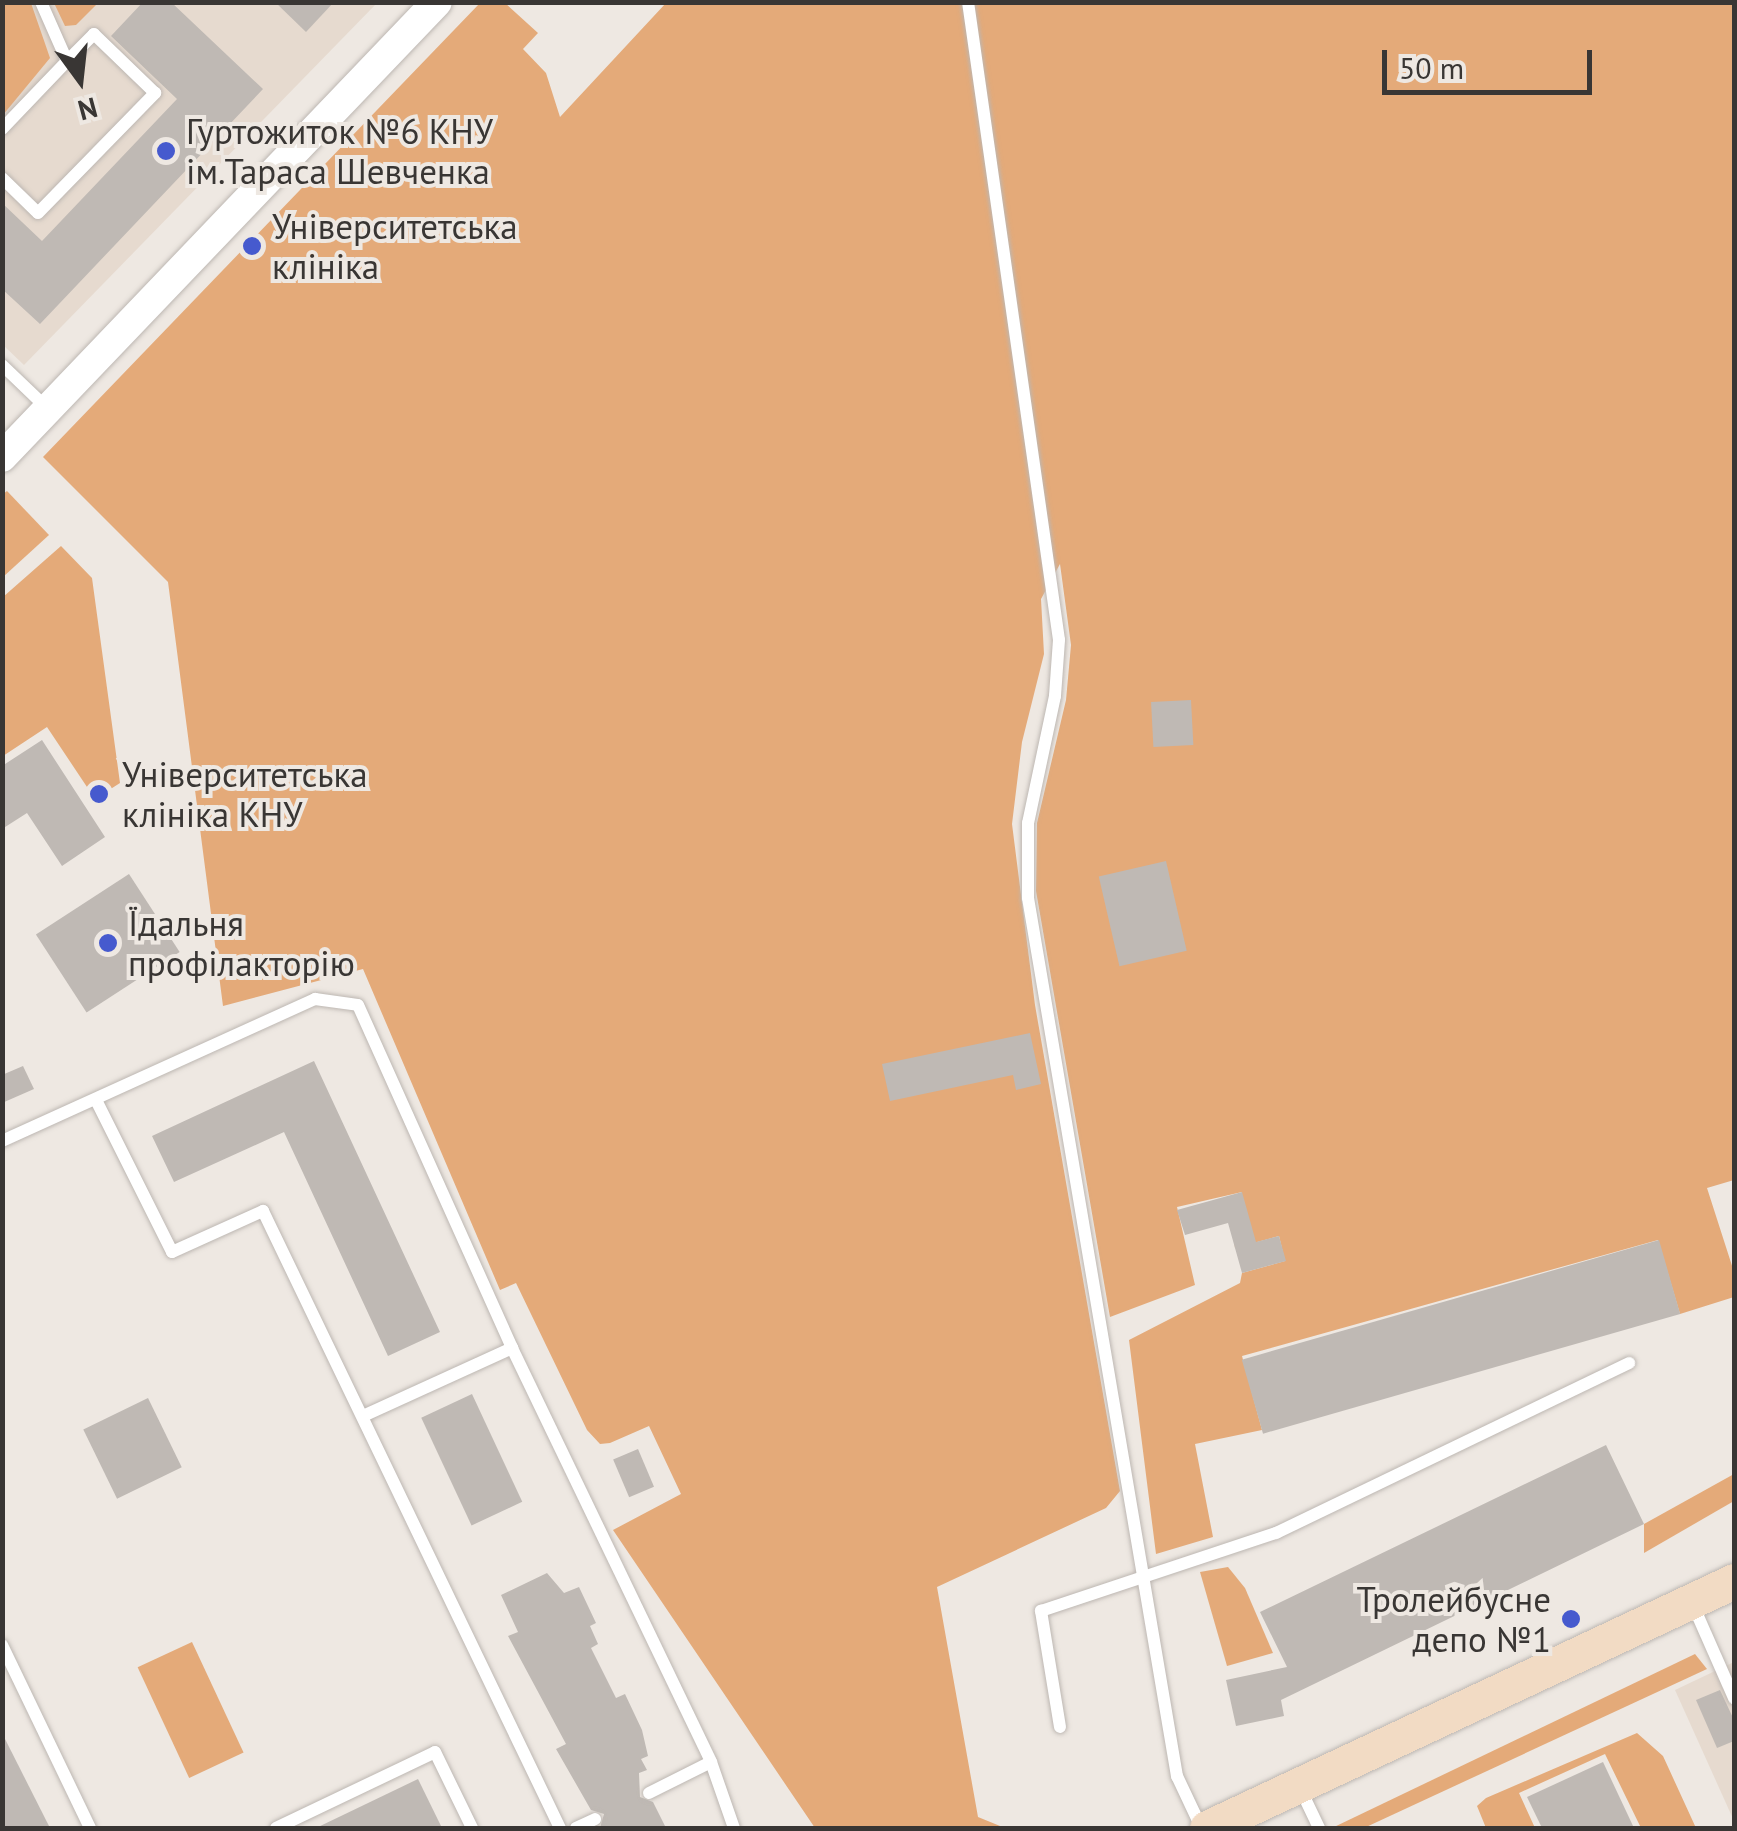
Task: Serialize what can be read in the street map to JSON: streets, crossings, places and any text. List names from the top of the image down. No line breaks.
{"places":["Гуртожиток №6 КНУ ім.Тараса Шевченка","Університетська клініка","Університетська клініка КНУ","Їдальня профілакторію","Тролейбусне депо №1"],"scale_bar":"50 m","north":"bottom"}
